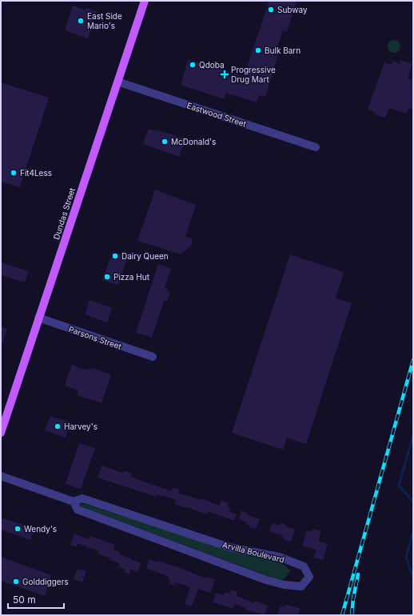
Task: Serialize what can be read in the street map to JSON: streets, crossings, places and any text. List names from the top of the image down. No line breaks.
{"streets":{"main road":["Dundas Street"],"street":["Eastwood Street","Parsons Street","Arvilla Boulevard"]},"crossings":[["Eastwood Street","Dundas Street"],["Dundas Street","Parsons Street"]],"places":{"other":["Subway","East Side Mario's","Bulk Barn","Qdoba","McDonald's","Fit4Less","Dairy Queen","Pizza Hut","Harvey's","Wendy's","Golddiggers"],"health":["Progressive Drug Mart"]},"scale_bar":"50 m"}
